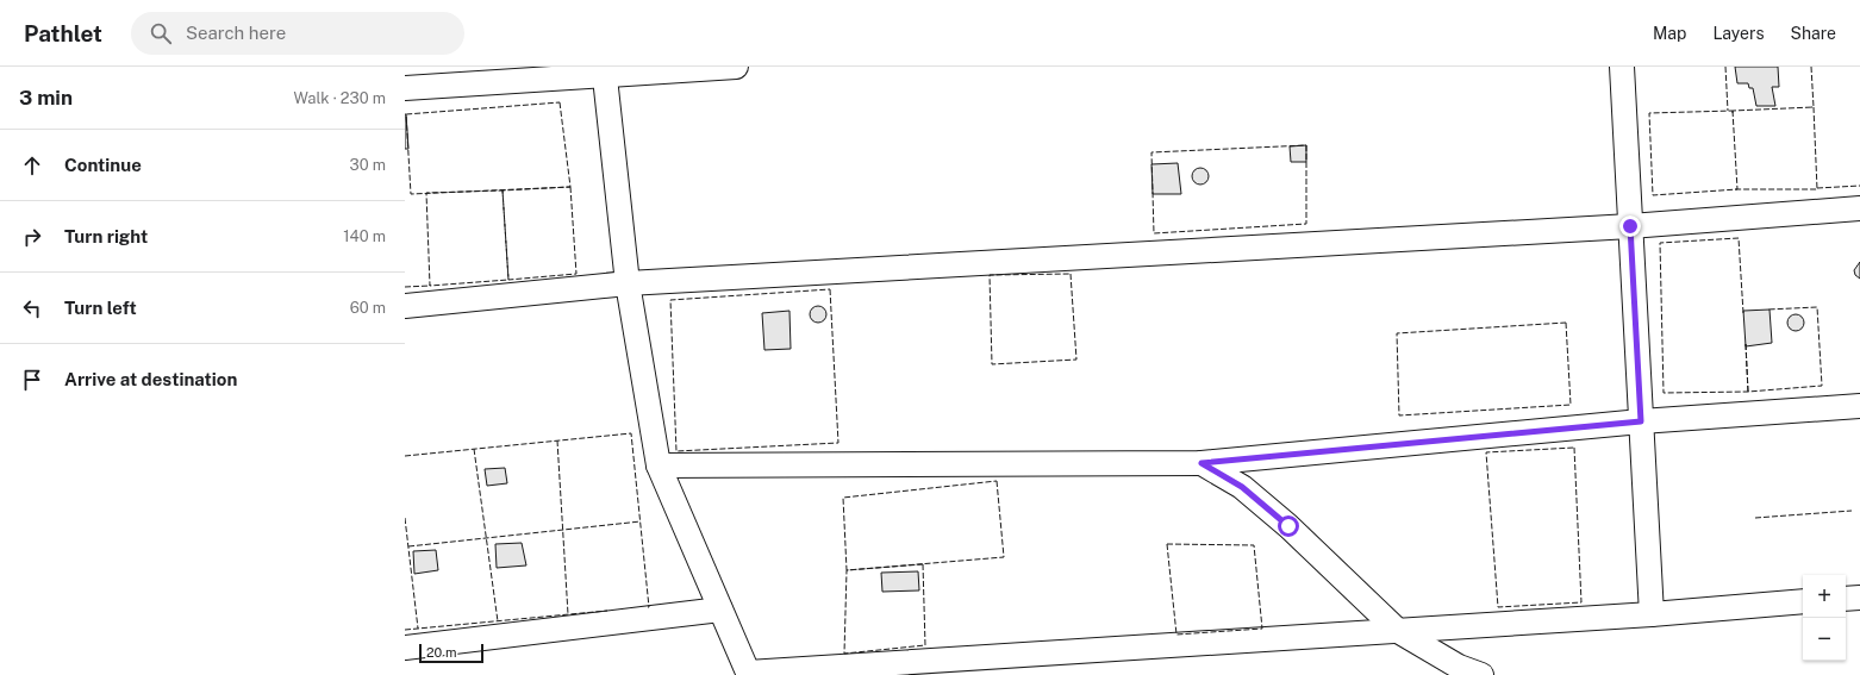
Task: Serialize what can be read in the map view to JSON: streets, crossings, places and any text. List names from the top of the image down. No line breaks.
{"scale_bar":"20 m","page":{"header":"Pathlet","search":"Search here","nav":["Map","Layers","Share"],"heading":["3 min","Walk · 230 m"],"list":[["Continue","30 m"],["Turn right","140 m"],["Turn left","60 m"],"Arrive at destination"],"map_buttons":["+","−"],"scale":"20 m"}}
